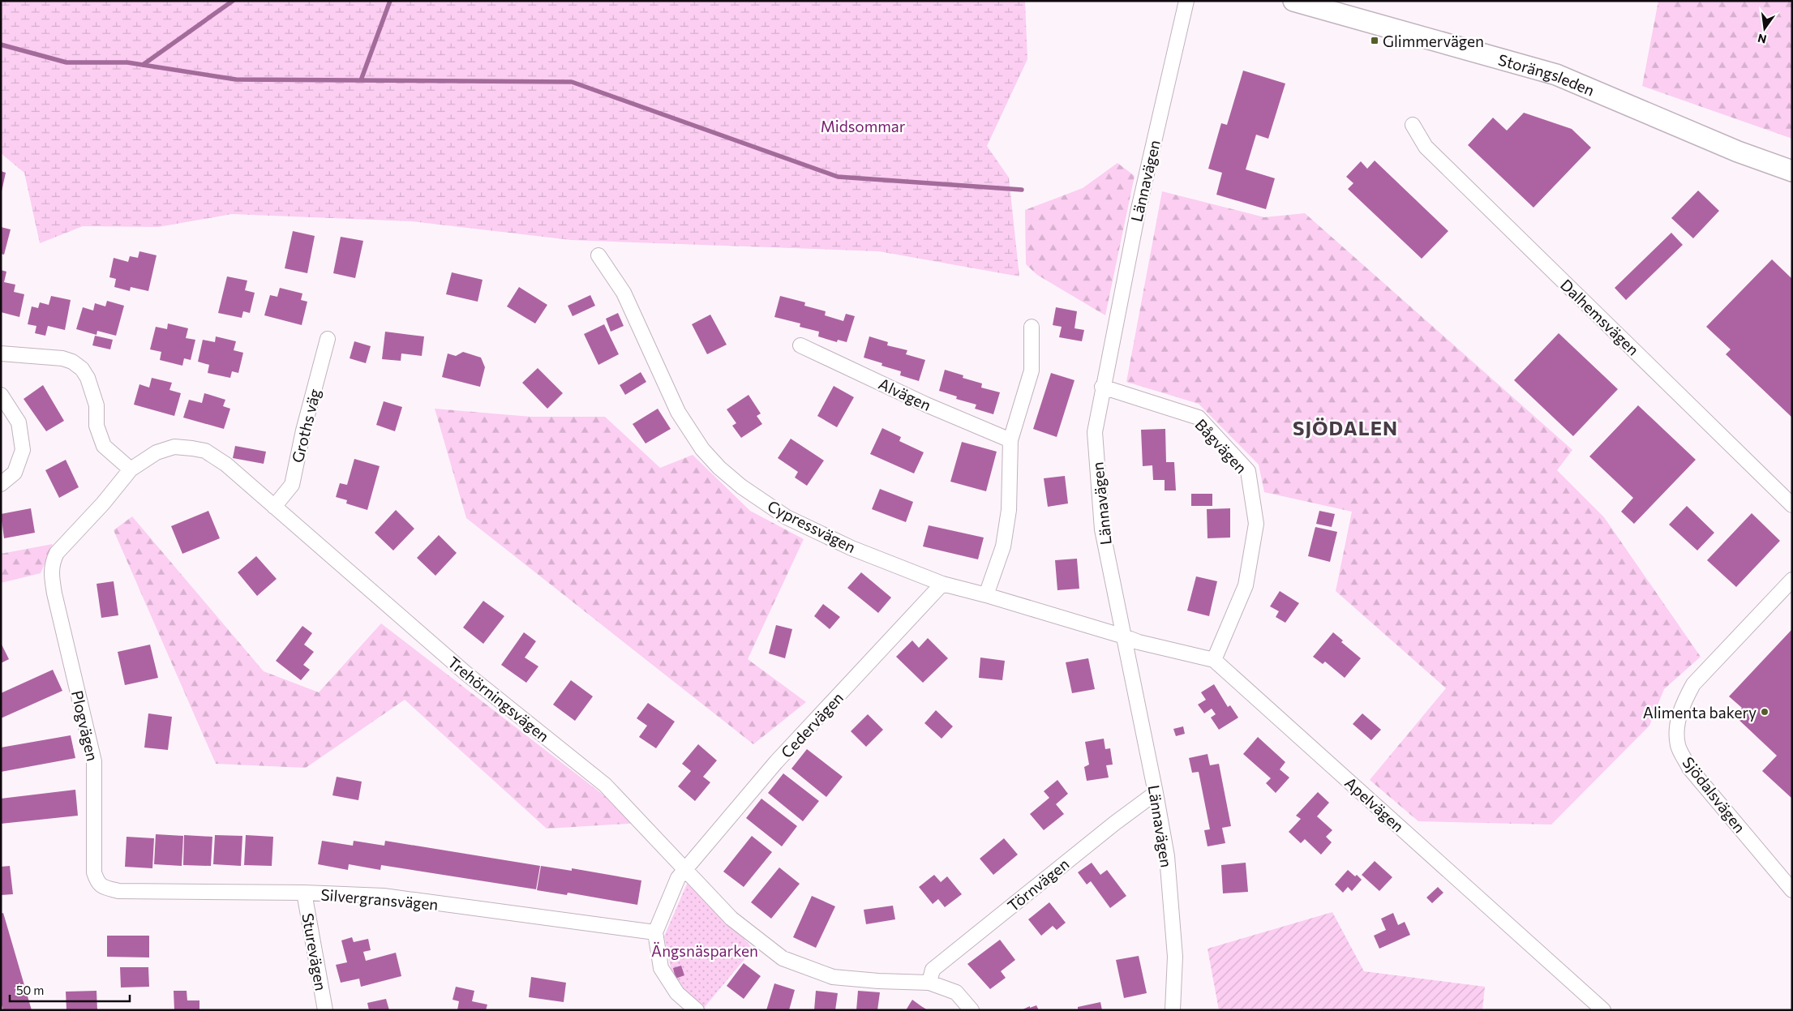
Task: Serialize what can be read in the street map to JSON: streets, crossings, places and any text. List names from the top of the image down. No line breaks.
{"streets":{"main road":["Storängsleden"],"street":["Lännavägen","Dalhemsvägen","Alvägen","Groths väg","Bågvägen","Cypressvägen","Trehörningsvägen","Cedervägen","Plogvägen","Sjödalsvägen","Apelvägen","Törnvägen","Silvergransvägen","Sturevägen"]},"crossings":[["Lännavägen","Bågvägen"],["Lännavägen","Cypressvägen"],["Lännavägen","Apelvägen"],["Lännavägen","Törnvägen"],["Groths väg","Trehörningsvägen"],["Bågvägen","Apelvägen"],["Cypressvägen","Cedervägen"],["Cypressvägen","Apelvägen"],["Trehörningsvägen","Cedervägen"],["Trehörningsvägen","Plogvägen"],["Trehörningsvägen","Törnvägen"],["Plogvägen","Silvergransvägen"],["Silvergransvägen","Sturevägen"]],"districts":["SJÖDALEN"],"parks":["Midsommar","Ängsnäsparken"],"places":{"transit":["Glimmervägen"],"other":["Alimenta bakery"]},"scale_bar":"50 m","north":"bottom"}
